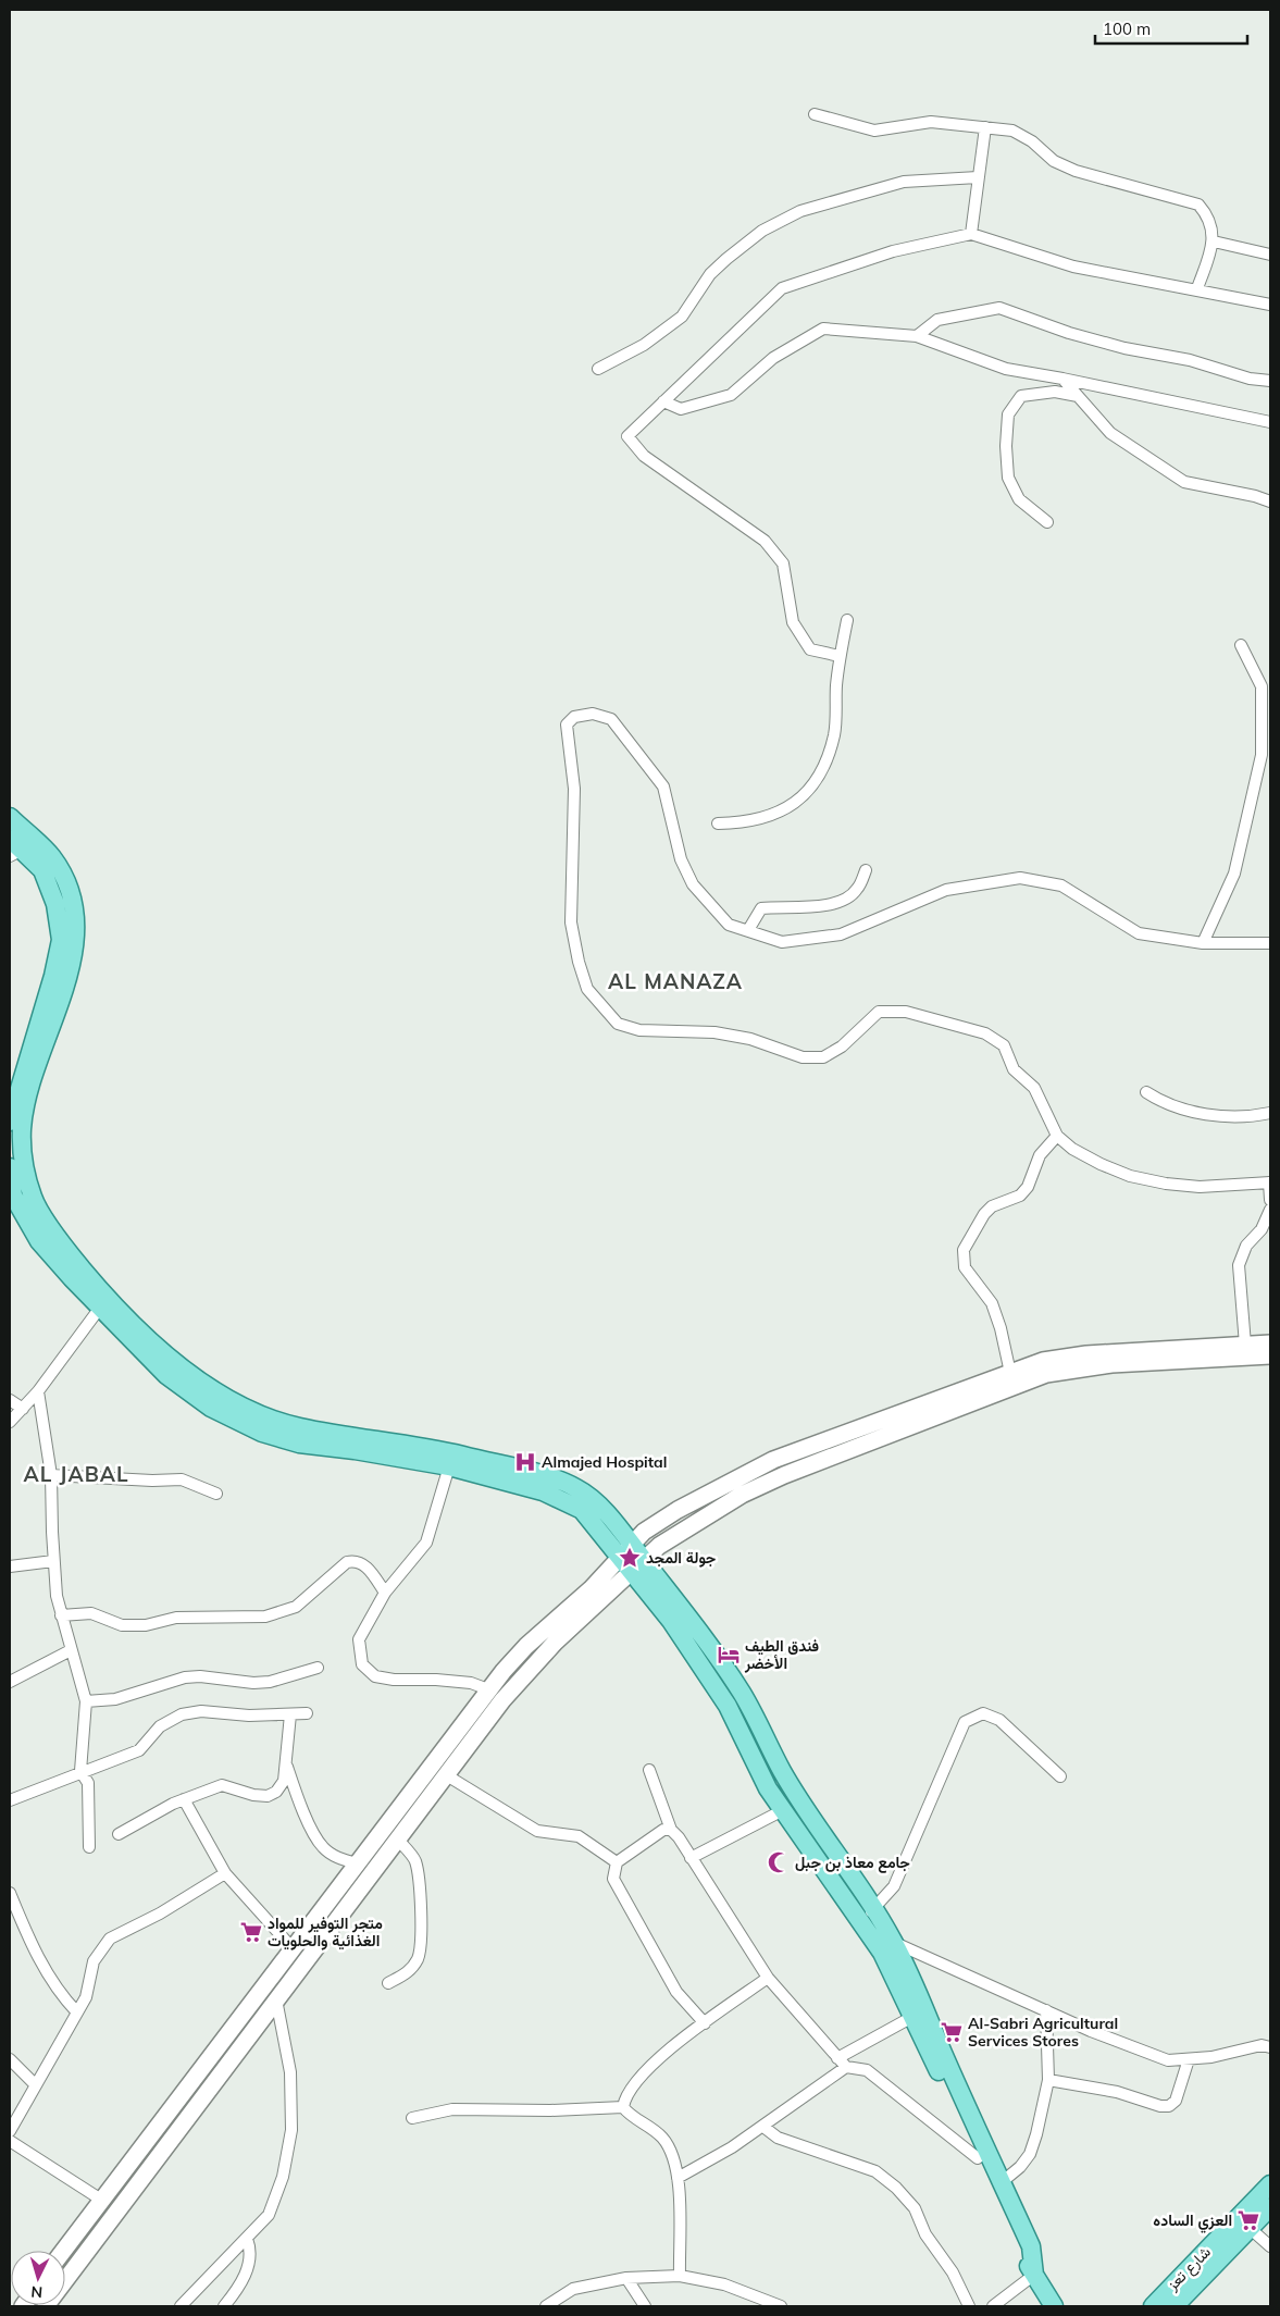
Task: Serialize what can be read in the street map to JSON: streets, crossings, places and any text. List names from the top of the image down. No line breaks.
{"streets":{"main road":["شارع تعز"]},"districts":["AL MANAZA","AL JABAL"],"places":{"hospital":["Almajed Hospital"],"place":["جولة المجد"],"hotel":["فندق الطيف الأخضر"],"mosque":["جامع معاذ بن جبل"],"supermarket":["متجر التوفير للمواد الغذائية والحلويات","Al-Sabri Agricultural Services Stores","العزي الساده"]},"scale_bar":"100 m","north":"bottom"}
